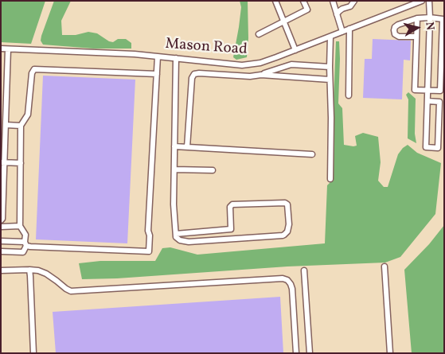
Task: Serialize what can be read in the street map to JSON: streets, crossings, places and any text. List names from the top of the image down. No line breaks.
{"streets":{"street":["Mason Road"]},"north":"right"}
